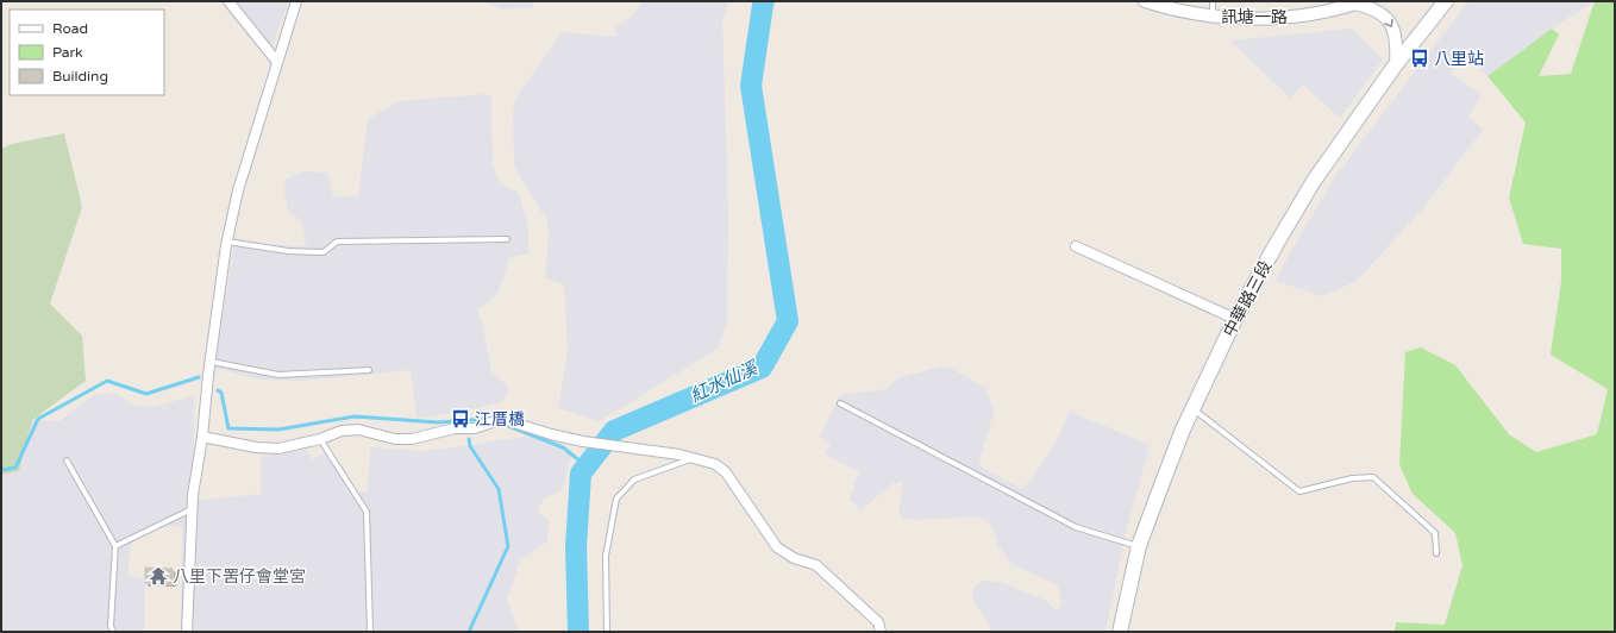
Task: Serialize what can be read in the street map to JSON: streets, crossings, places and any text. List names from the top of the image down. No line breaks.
{"streets":{"main road":["中華路三段"],"street":["訊塘一路"]},"water":["紅水仙溪"],"places":{"bus stop":["八里站","江厝橋"],"temple":["八里下罟仔會堂宮"]},"legend":["Road","Park","Building"]}
